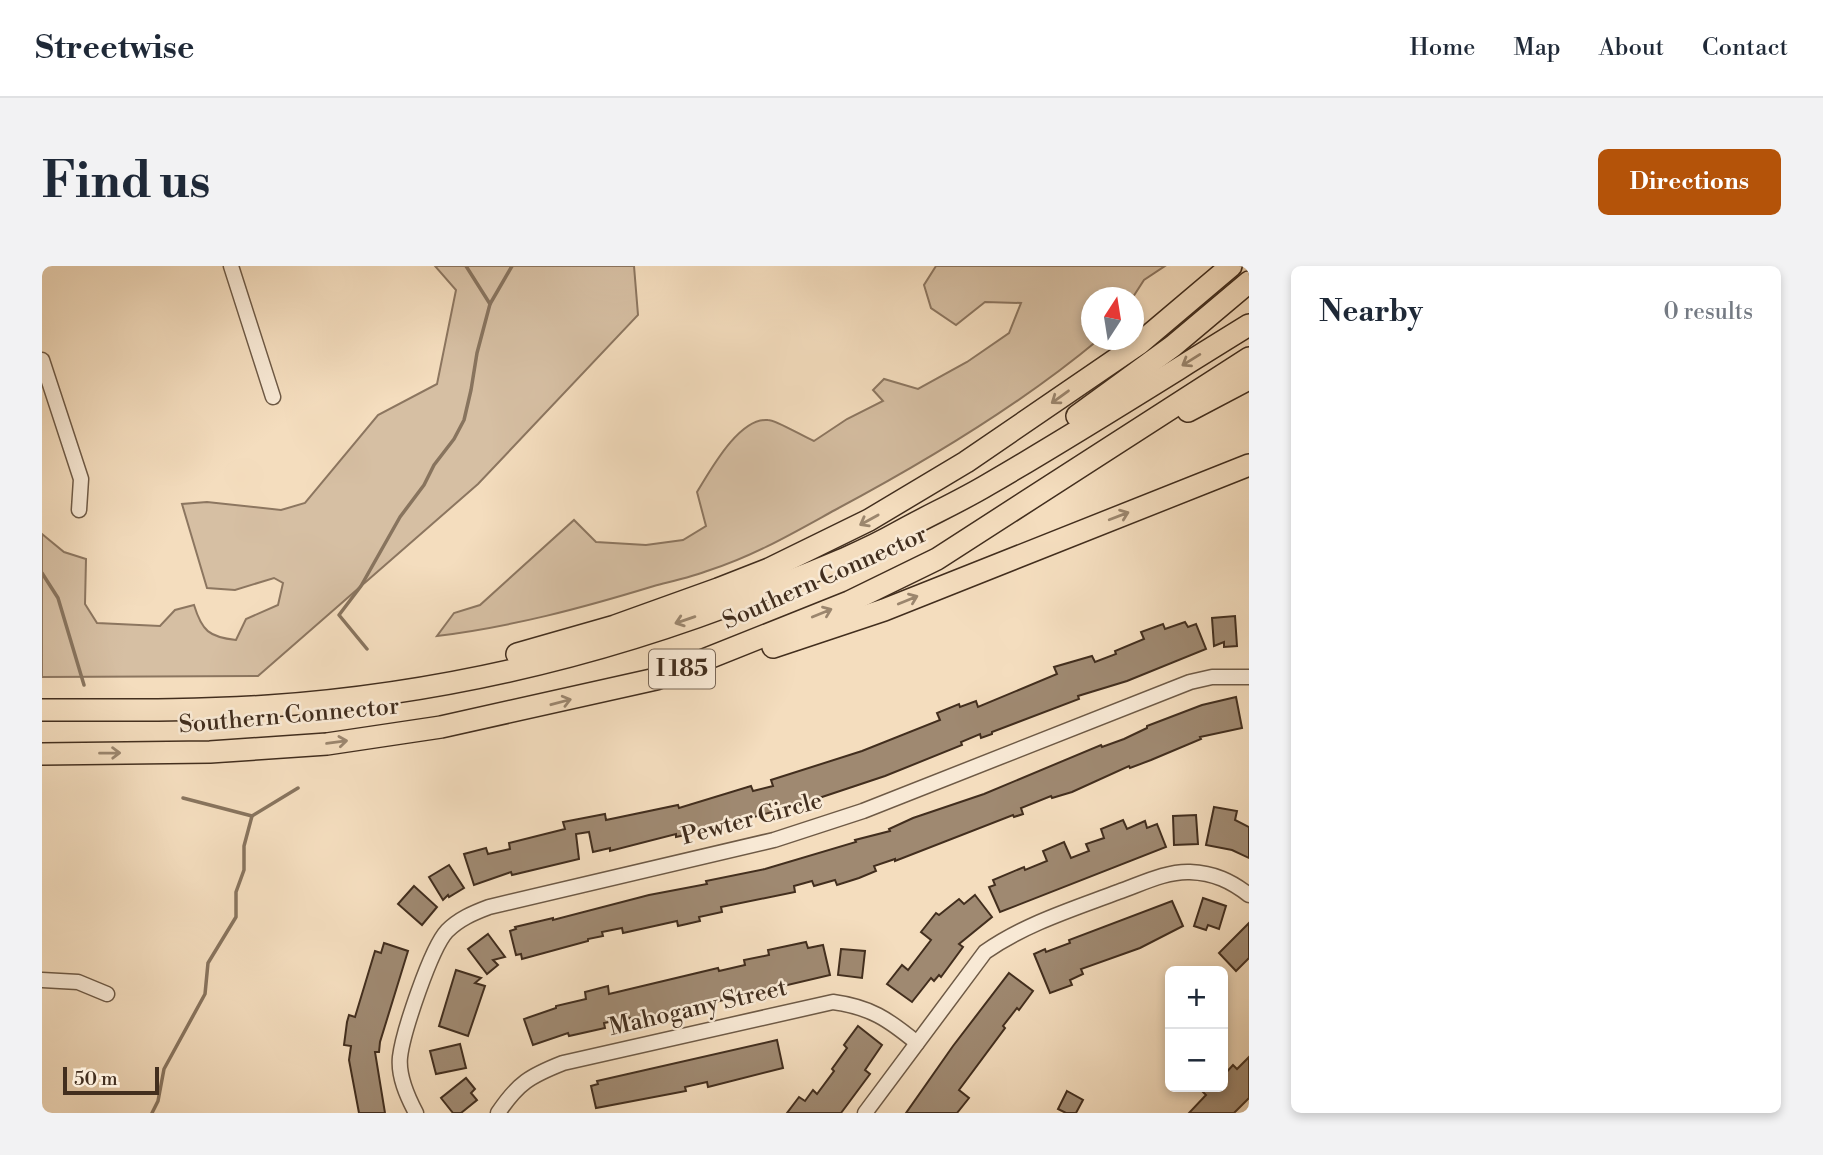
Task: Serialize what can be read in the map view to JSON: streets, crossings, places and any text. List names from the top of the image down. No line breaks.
{"streets":{"highway":["Southern Connector","I 185"],"street":["Pewter Circle","Mahogany Street"]},"scale_bar":"50 m","north":"top","page":{"header":"Streetwise","nav":["Home","Map","About","Contact"],"buttons":"Directions","title":"Find us","heading":["Nearby","0 results"],"map_buttons":["+","−"],"scale":"50 m"}}
